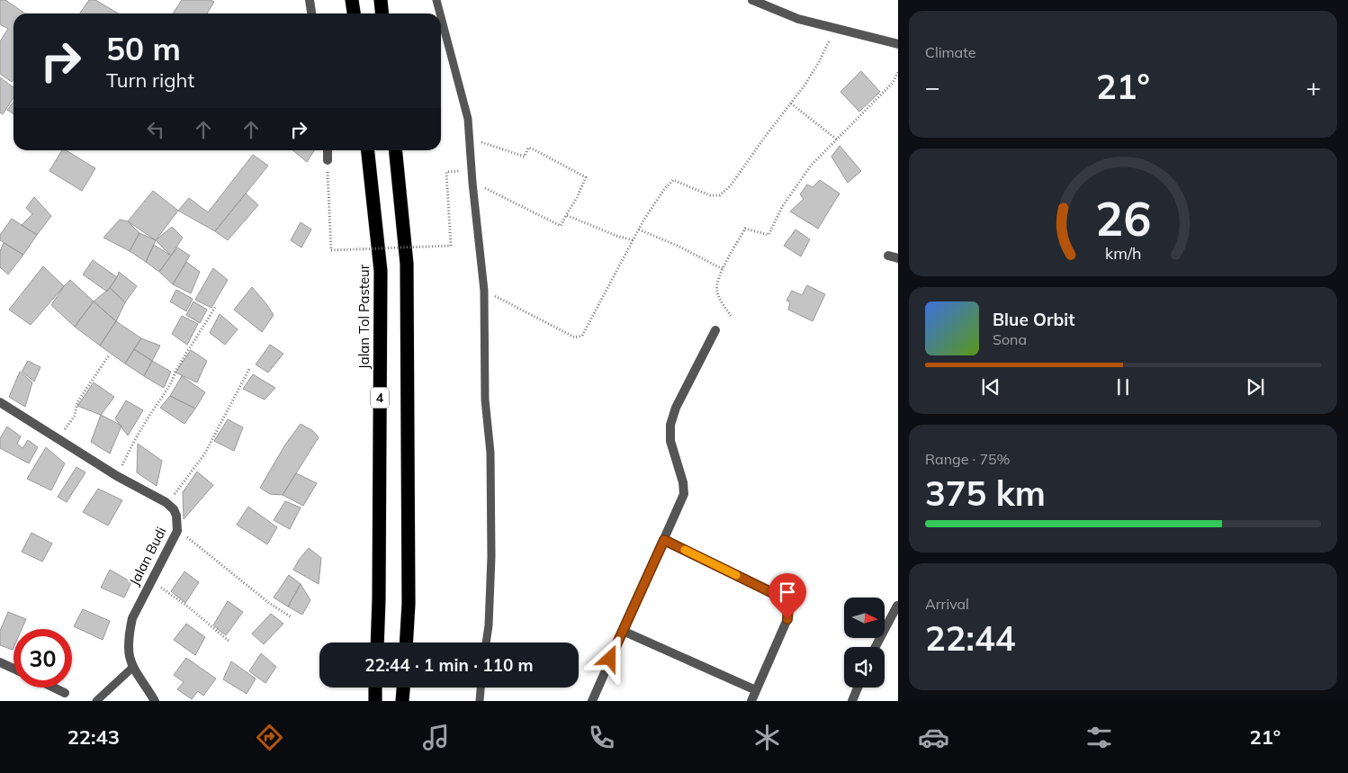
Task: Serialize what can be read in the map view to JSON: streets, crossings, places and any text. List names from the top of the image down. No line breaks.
{"streets":{"highway":["Jalan Tol Pasteur","4"],"street":["Jalan Budi"]},"north":"right","page":{"tile":["Climate",["Range · 75%","375 km"],["Arrival","22:44"]],"turn":["50 m","Turn right"],"heat":["−","21°","+"],"song":["Blue Orbit","Sona"],"limit":"30","trip":"22:44 · 1 min · 110 m","tabs":["22:43","21°"],"gauge":["26","km/h"]}}
